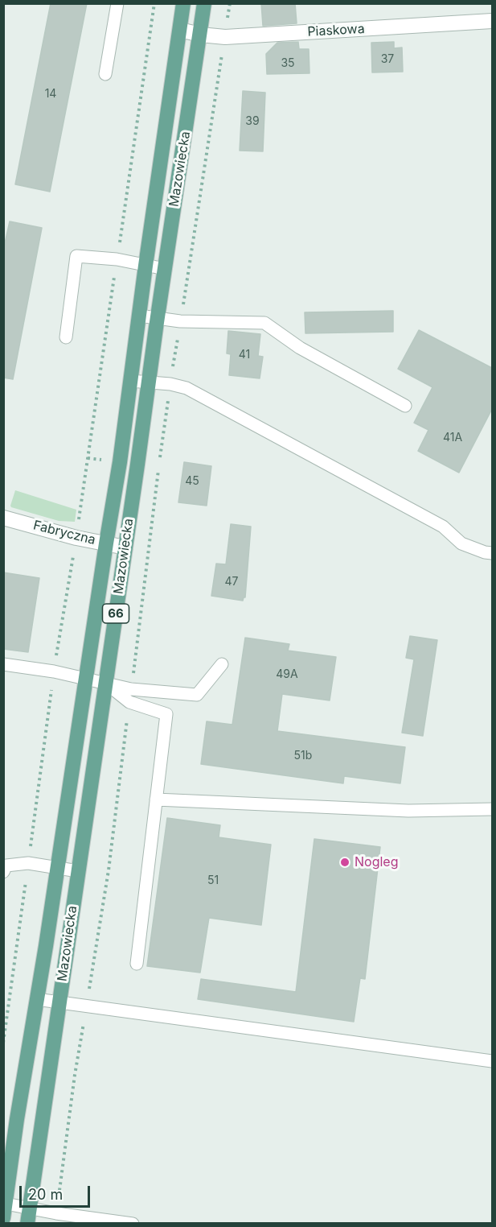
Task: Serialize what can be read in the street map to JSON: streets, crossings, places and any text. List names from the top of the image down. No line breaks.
{"streets":{"main road":["Mazowiecka","66"],"street":["Piaskowa","Fabryczna"]},"crossings":[["Piaskowa","Mazowiecka"],["Mazowiecka","Fabryczna"]],"places":["Nogleg"],"house_numbers":["37","35","14","39","41","41A","45","47","49A","51b","51"],"scale_bar":"20 m"}
